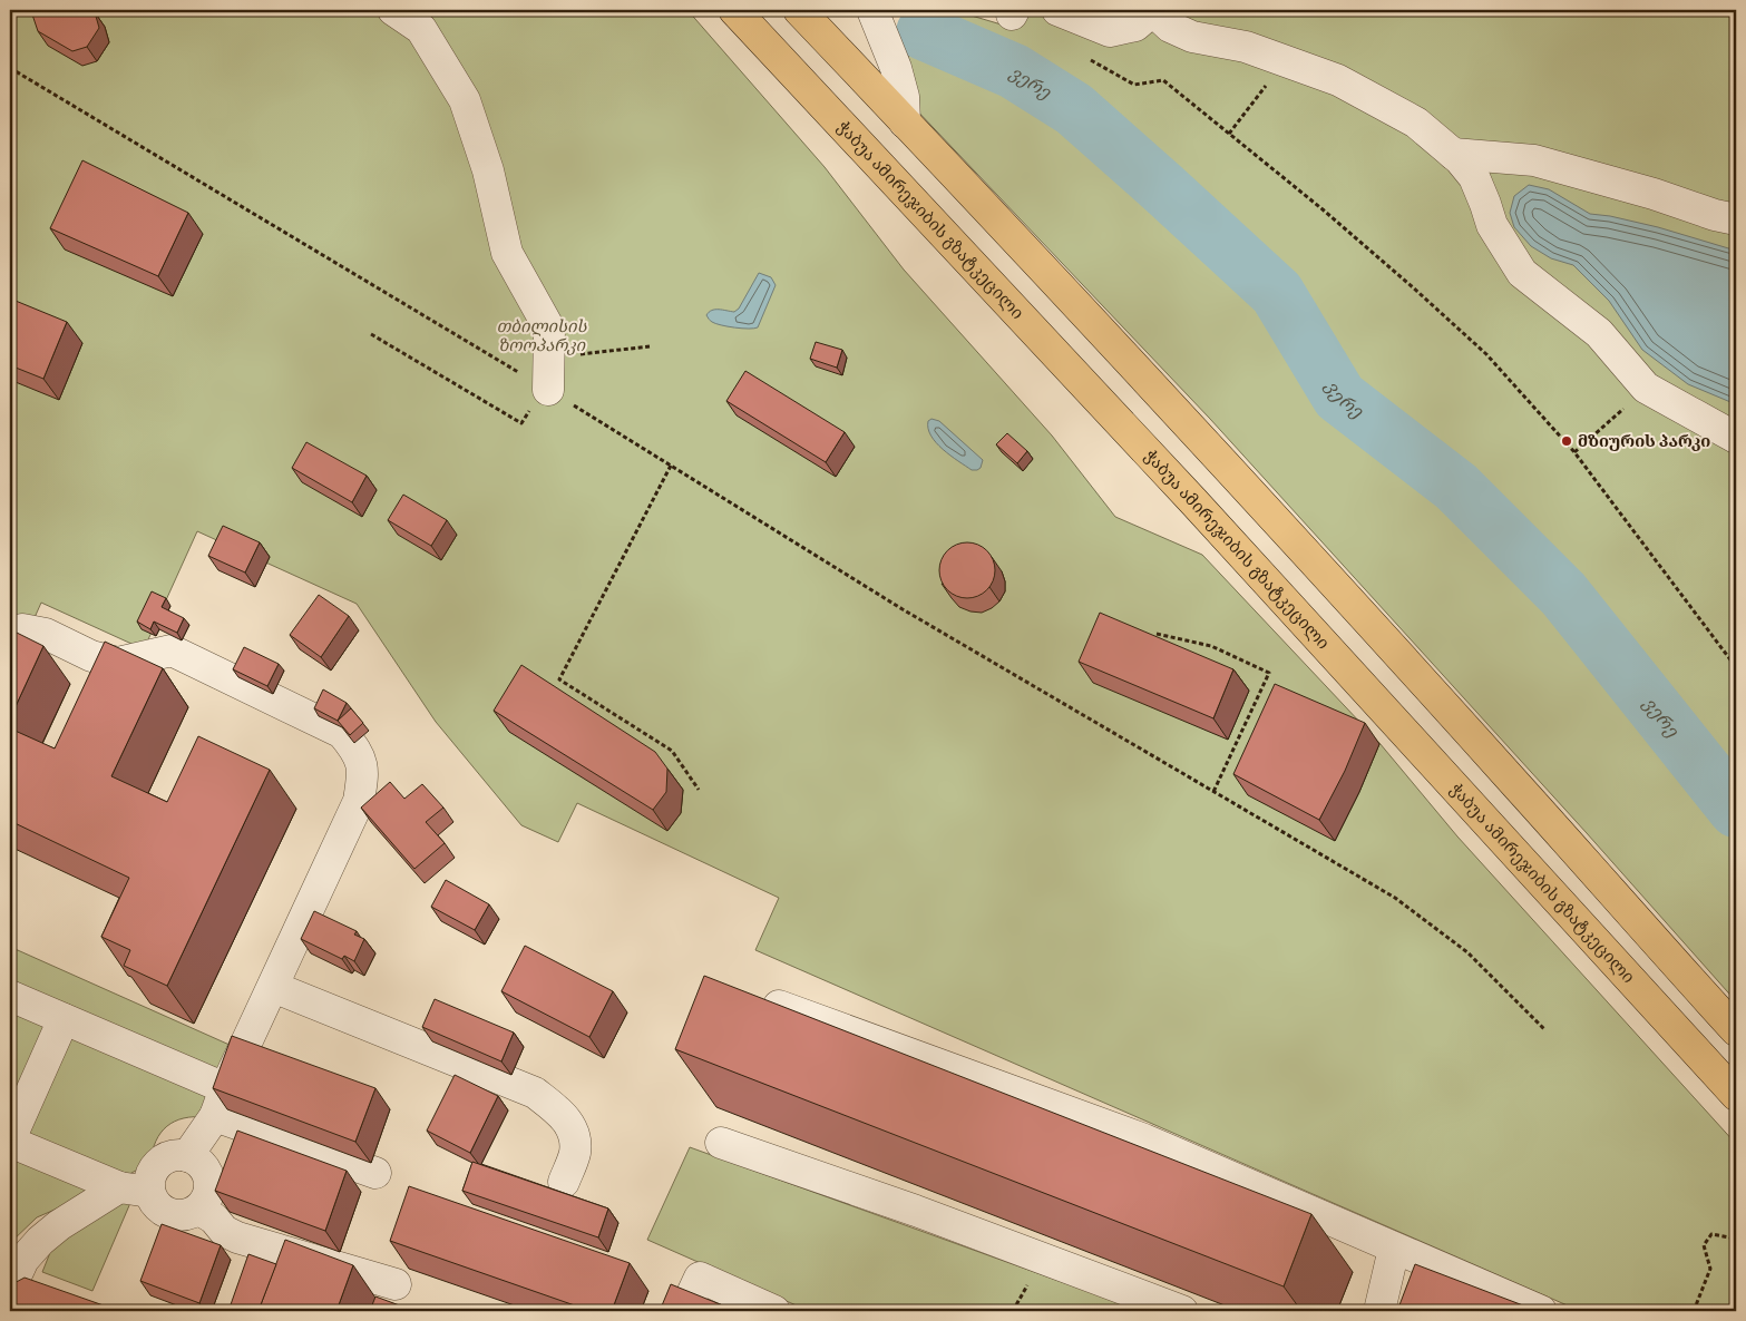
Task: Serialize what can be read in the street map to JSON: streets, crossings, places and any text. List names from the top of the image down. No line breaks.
{"streets":{"main road":["ჭაბუა ამირეჯიბის გზატკეცილი"]},"water":["ვერე"],"parks":["თბილისის ზოოპარკი"],"places":["მზიურის პარკი"]}
